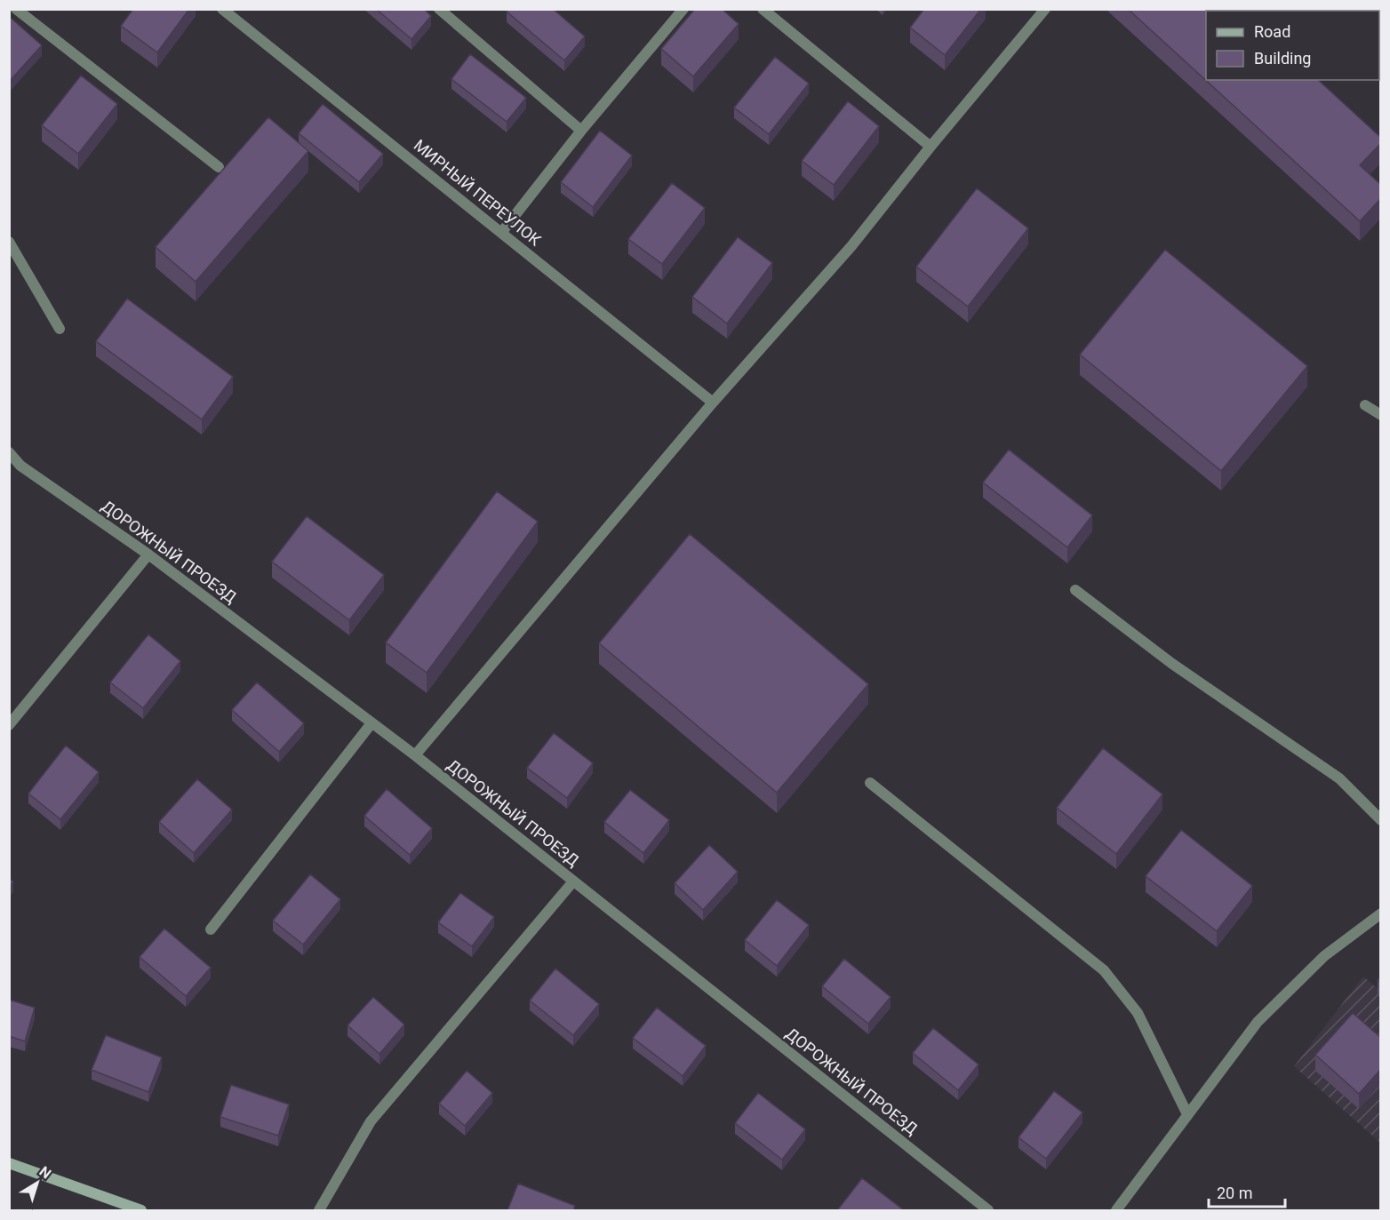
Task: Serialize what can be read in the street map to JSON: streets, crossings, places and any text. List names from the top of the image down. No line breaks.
{"streets":{"street":["МИРНЫЙ ПЕРЕУЛОК","ДОРОЖНЫЙ ПРОЕЗД"]},"legend":["Road","Building"],"scale_bar":"20 m","north":"top right"}
